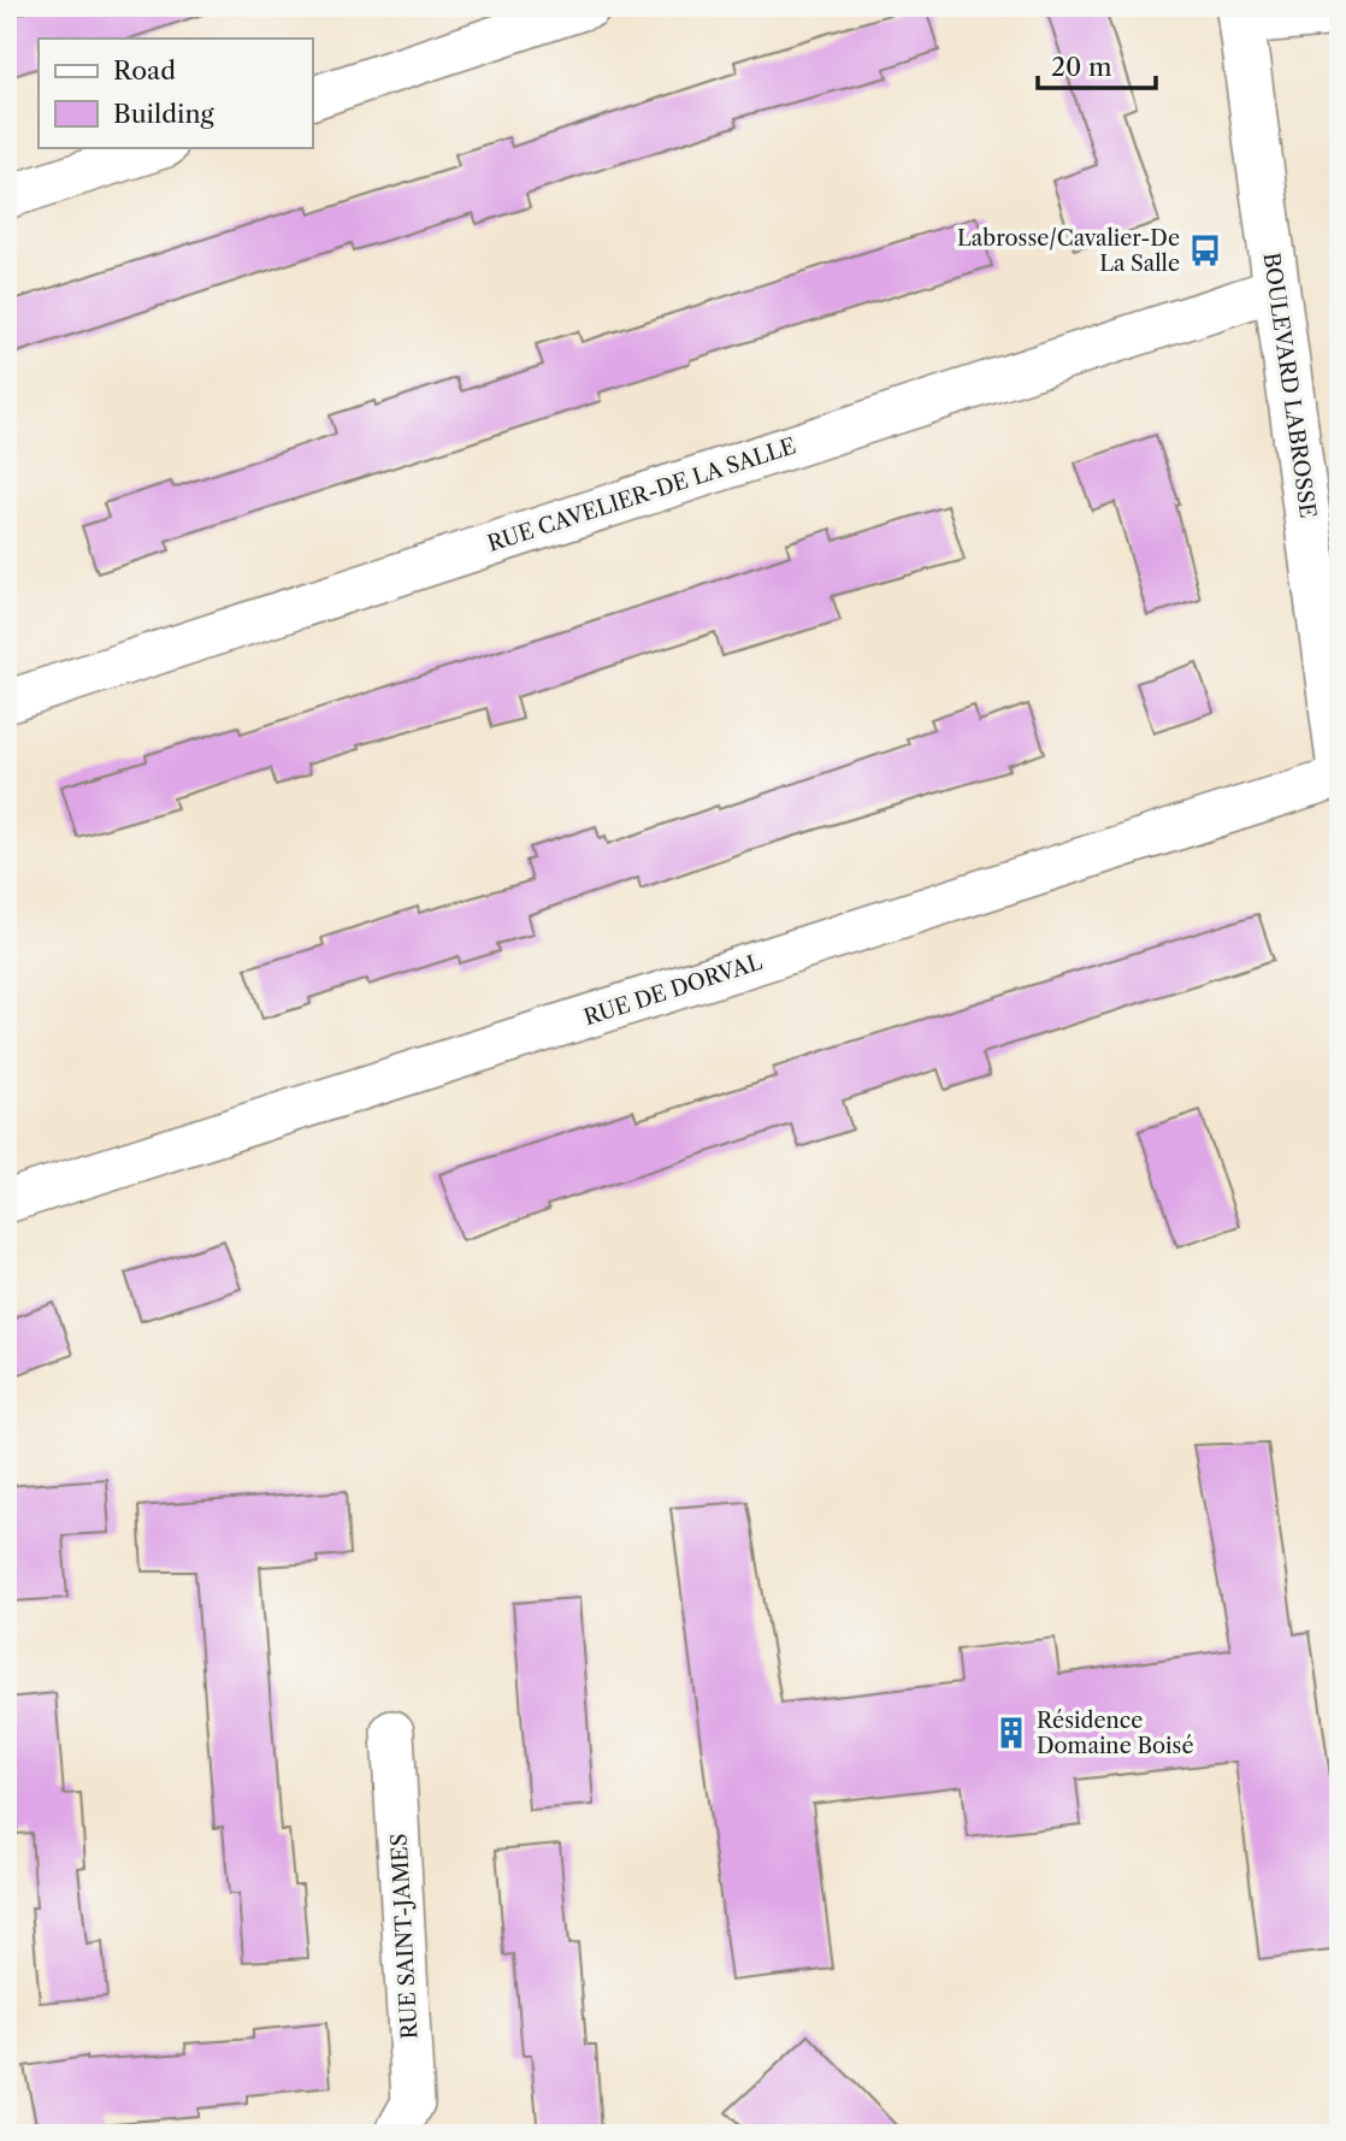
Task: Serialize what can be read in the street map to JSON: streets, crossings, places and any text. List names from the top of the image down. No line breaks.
{"streets":{"main road":["BOULEVARD LABROSSE"],"street":["RUE CAVELIER-DE LA SALLE","RUE DE DORVAL","RUE SAINT-JAMES"]},"crossings":[["BOULEVARD LABROSSE","RUE CAVELIER-DE LA SALLE"]],"places":{"bus stop":["Labrosse/Cavalier-De La Salle"],"building":["Résidence Domaine Boisé"]},"legend":["Road","Building"],"scale_bar":"20 m"}
